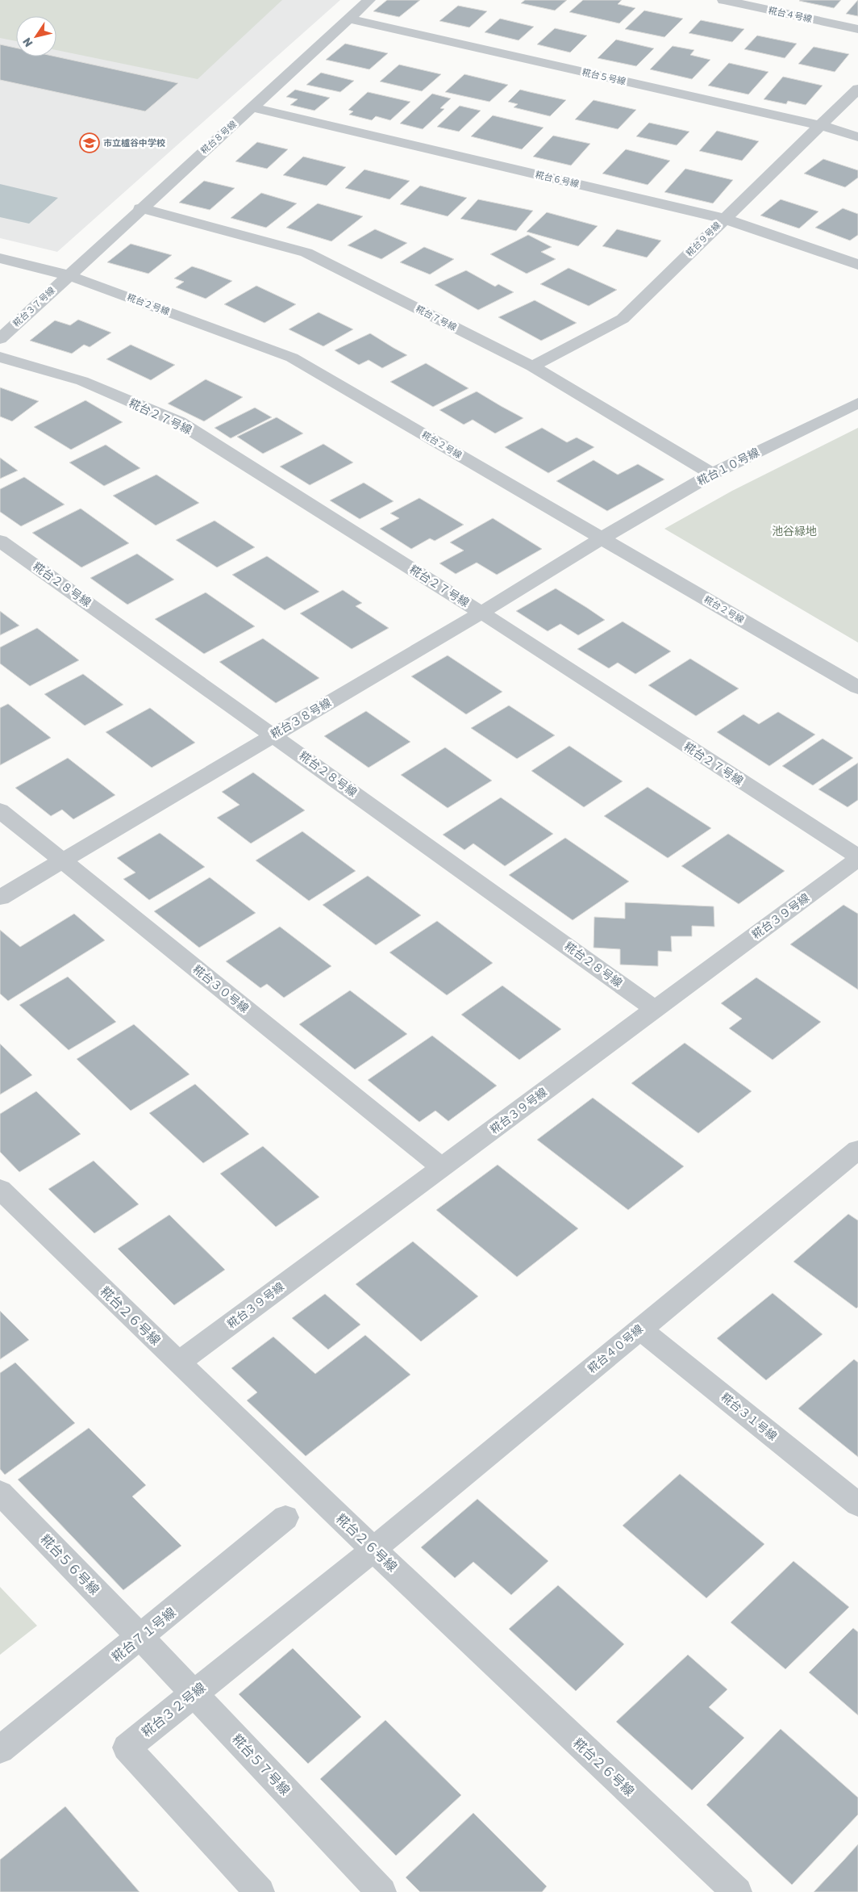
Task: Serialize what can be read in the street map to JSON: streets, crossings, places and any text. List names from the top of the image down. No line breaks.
{"streets":{"street":["糀台４号線","糀台５号線","糀台８号線","糀台６号線","糀台９号線","糀台２号線","糀台３７号線","糀台７号線","糀台２７号線","糀台１０号線","糀台２８号線","糀台３８号線","糀台３９号線","糀台３０号線","糀台２６号線","糀台４０号線","糀台３１号線","糀台５６号線","糀台７１号線","糀台３２号線","糀台５７号線"]},"crossings":[["糀台５号線","糀台８号線"],["糀台５号線","糀台９号線"],["糀台８号線","糀台６号線"],["糀台８号線","糀台２号線"],["糀台８号線","糀台３７号線"],["糀台８号線","糀台７号線"],["糀台６号線","糀台９号線"],["糀台９号線","糀台７号線"],["糀台２号線","糀台３７号線"],["糀台２号線","糀台１０号線"],["糀台２号線","糀台３８号線"],["糀台７号線","糀台１０号線"],["糀台２７号線","糀台３８号線"],["糀台２７号線","糀台３９号線"],["糀台１０号線","糀台３８号線"],["糀台２８号線","糀台３８号線"],["糀台２８号線","糀台３９号線"],["糀台３８号線","糀台３０号線"],["糀台３９号線","糀台３０号線"],["糀台３９号線","糀台２６号線"],["糀台２６号線","糀台４０号線"],["糀台２６号線","糀台３２号線"],["糀台４０号線","糀台３１号線"],["糀台４０号線","糀台３２号線"],["糀台５６号線","糀台７１号線"],["糀台５６号線","糀台５７号線"],["糀台７１号線","糀台５７号線"],["糀台３２号線","糀台５７号線"]],"parks":["池谷緑地"],"places":{"school or university":["市立櫨谷中学校"]},"north":"bottom left"}
